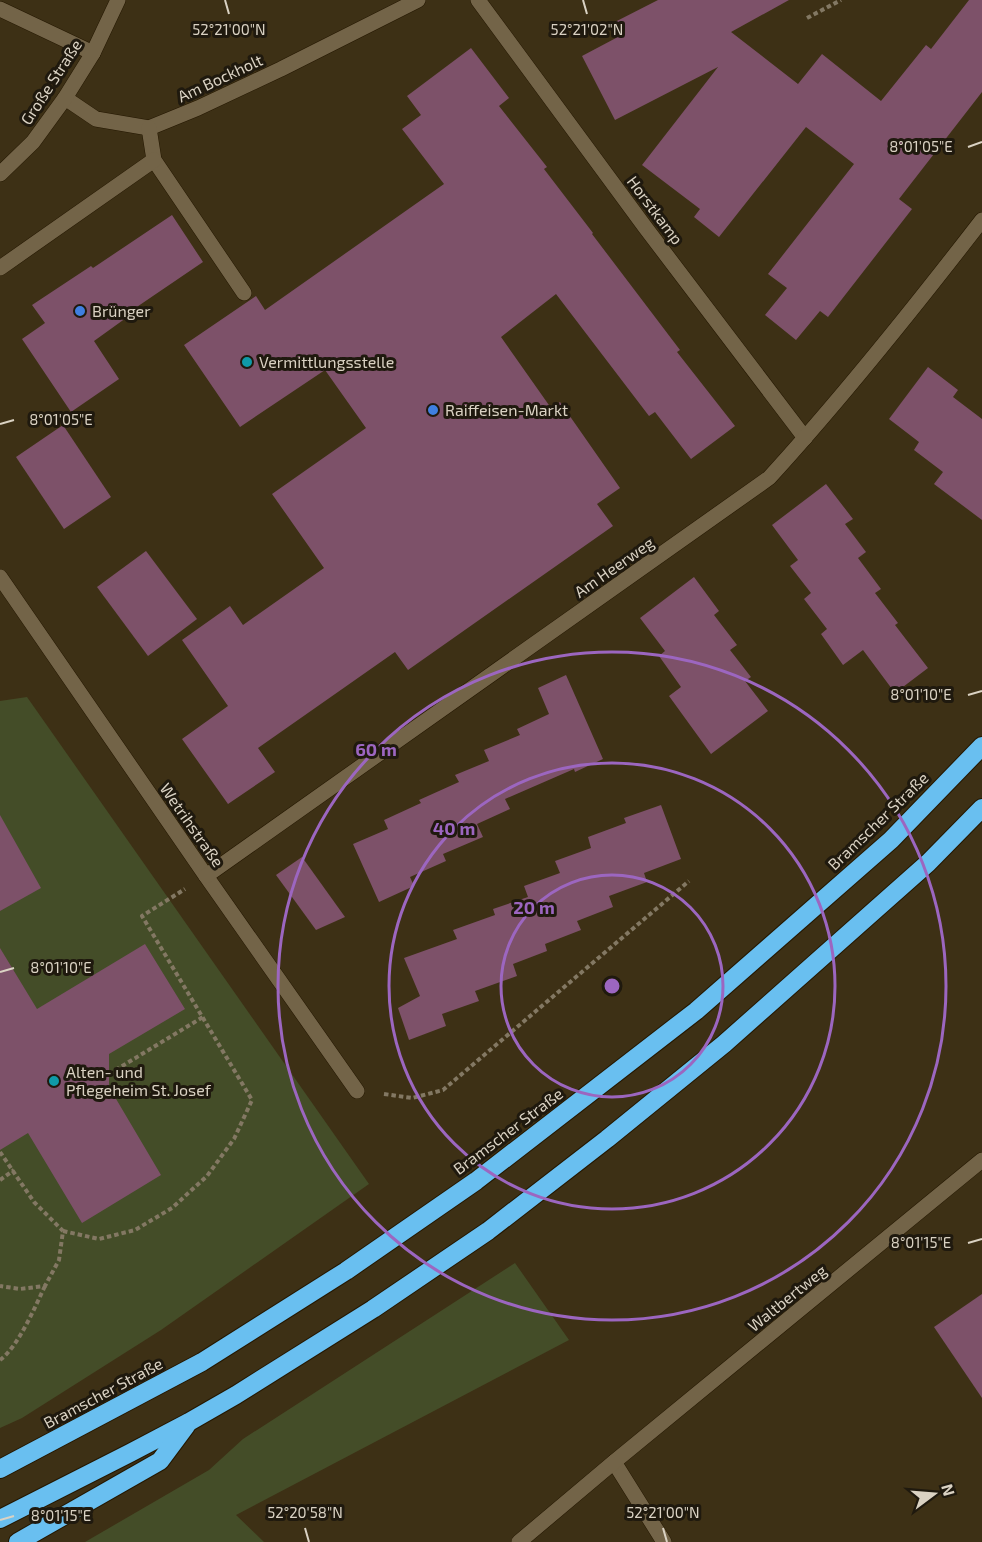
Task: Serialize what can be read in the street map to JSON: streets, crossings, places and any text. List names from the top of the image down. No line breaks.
{"streets":{"highway":["Bramscher Straße"],"street":["Am Bockholt","Große Straße","Horstkamp","Am Heerweg","Wetrihstraße","Waltbertweg"]},"crossings":[["Horstkamp","Am Heerweg"],["Am Heerweg","Wetrihstraße"]],"places":["Brünger","Vermittlungsstelle","Raiffeisen-Markt","Alten- und Pflegeheim St. Josef"],"north":"right","coordinates":["52°21'00\"N","52°21'02\"N","8°01'05\"E","8°01'10\"E","8°01'15\"E","52°20'58\"N"],"rings":["60 m","40 m","20 m"]}
